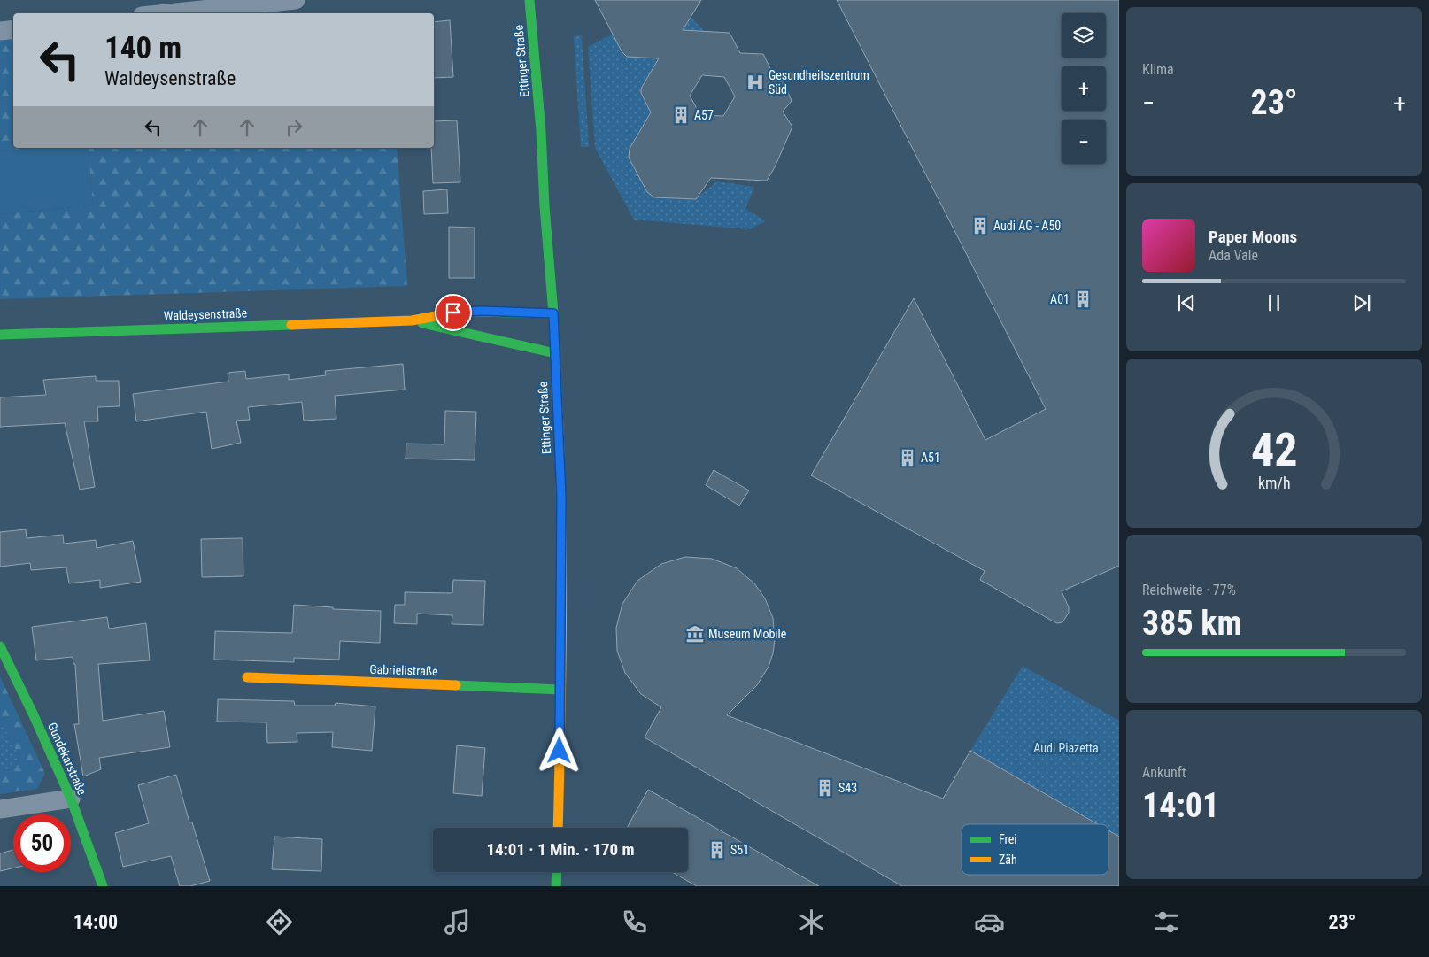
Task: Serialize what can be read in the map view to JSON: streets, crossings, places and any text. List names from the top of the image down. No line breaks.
{"streets":{"street":["Ettinger Straße","Waldeysenstraße","Gabrielistraße","Gundekarstraße"]},"crossings":[["Ettinger Straße","Waldeysenstraße"],["Ettinger Straße","Gabrielistraße"]],"parks":["Audi Piazetta"],"places":{"hospital":["Gesundheitszentrum Süd"],"building":["A57","Audi AG - A50","A01","A51","S43","S51"],"museum":["Museum Mobile"]},"legend":["Frei","Zäh"],"page":{"tile":["Klima",["Reichweite · 77%","385 km"],["Ankunft","14:01"]],"map_buttons":["+","−"],"turn":["140 m","Waldeysenstraße"],"heat":["−","23°","+"],"song":["Paper Moons","Ada Vale"],"limit":"50","trip":"14:01 · 1 Min. · 170 m","tabs":["14:00","23°"],"gauge":["42","km/h"]}}
